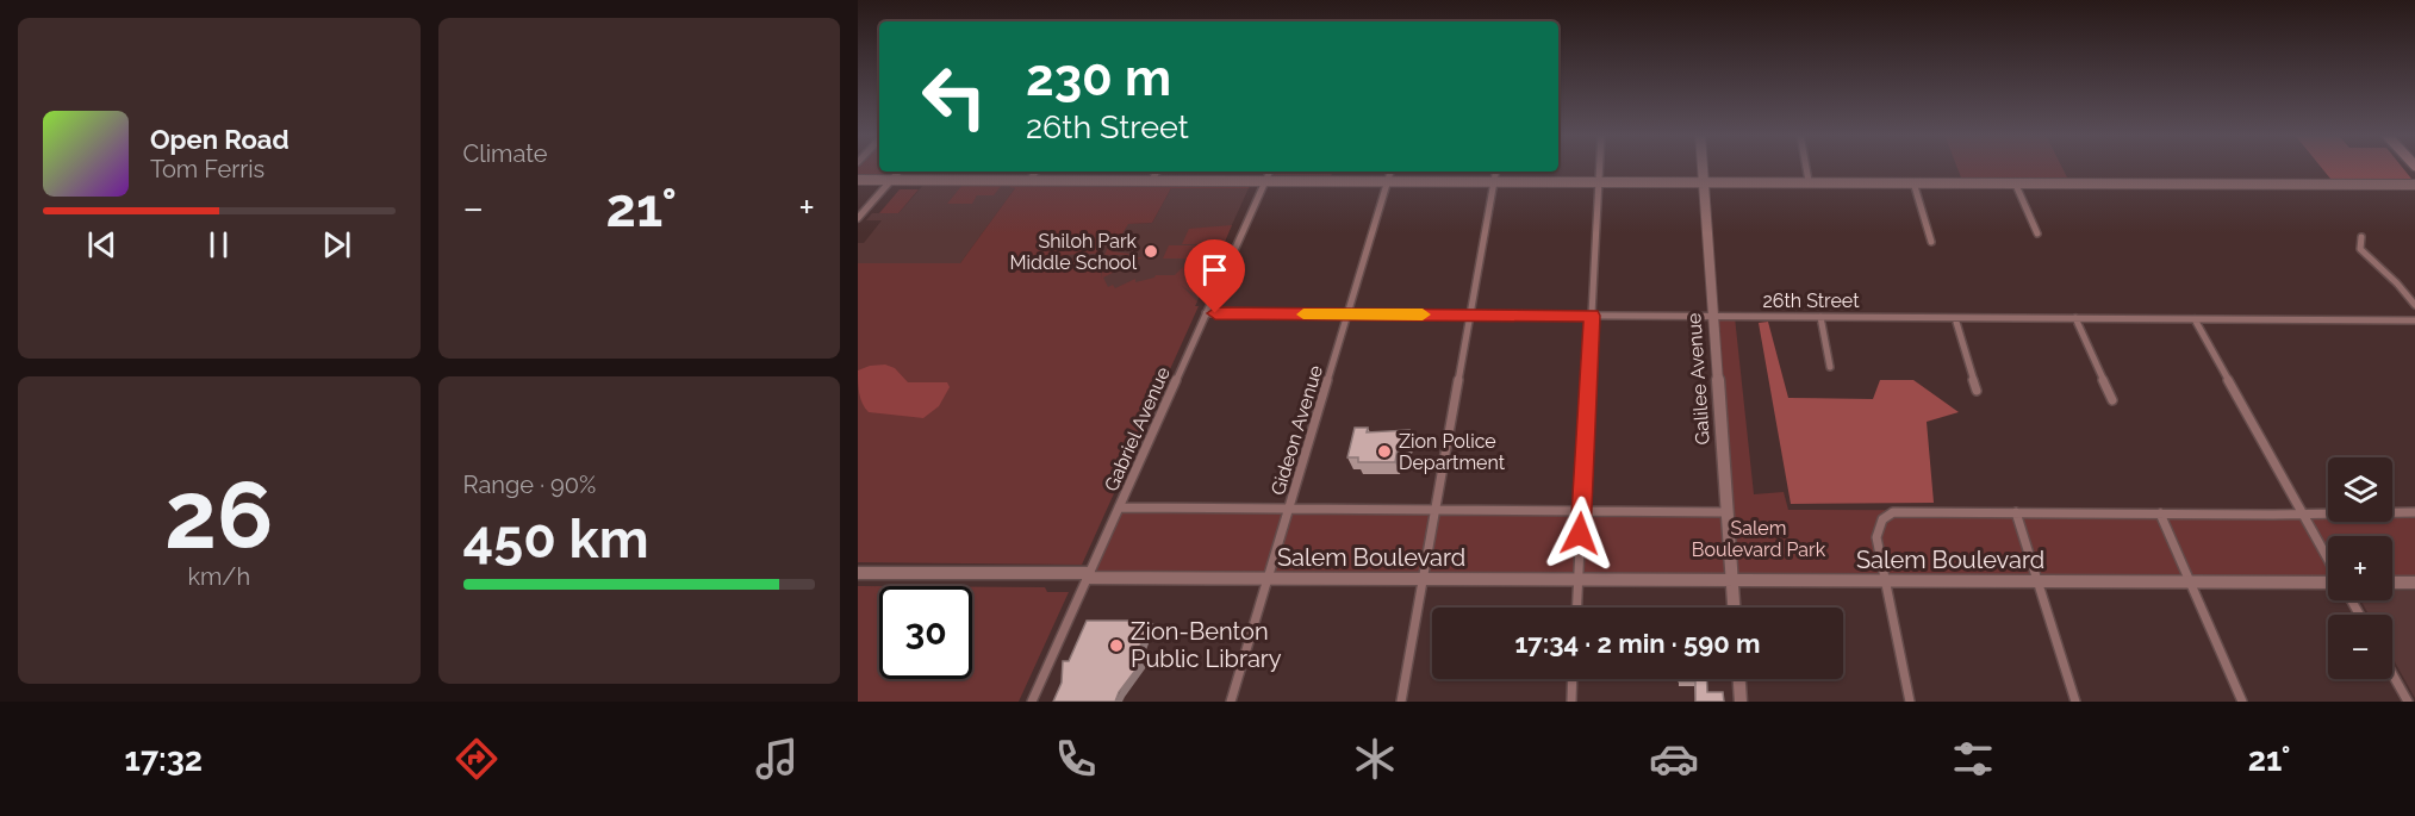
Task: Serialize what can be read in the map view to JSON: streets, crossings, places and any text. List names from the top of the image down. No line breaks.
{"streets":{"street":["26th Street","Galilee Avenue","Gabriel Avenue","Gideon Avenue","Salem Boulevard"]},"crossings":[["26th Street","Galilee Avenue"],["26th Street","Gabriel Avenue"],["26th Street","Gideon Avenue"],["Galilee Avenue","Salem Boulevard"],["Gabriel Avenue","Salem Boulevard"],["Gideon Avenue","Salem Boulevard"]],"parks":["Salem Boulevard Park"],"places":["Shiloh Park Middle School","Zion Police Department","Zion-Benton Public Library"],"page":{"tile":["Climate",["26","km/h"],["Range · 90%","450 km"]],"turn":["230 m","26th Street"],"song":["Open Road","Tom Ferris"],"heat":["−","21°","+"],"map_buttons":["+","−"],"limit":"30","trip":"17:34 · 2 min · 590 m","tabs":["17:32","21°"]}}
